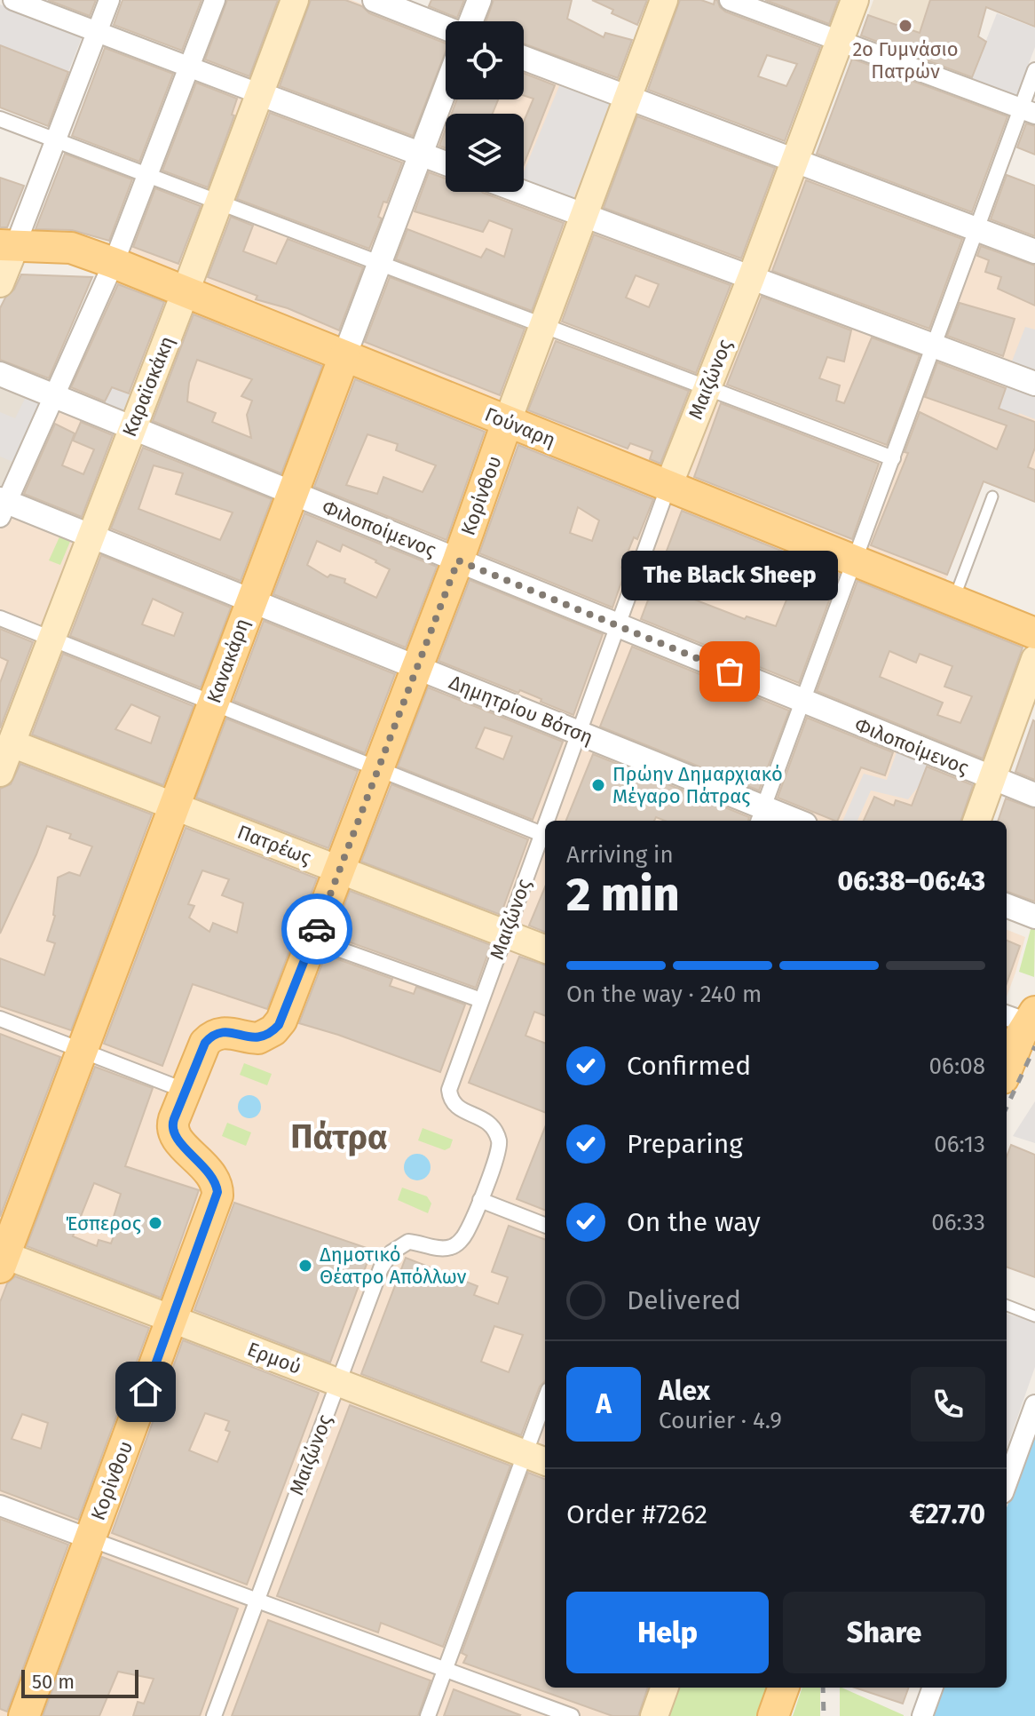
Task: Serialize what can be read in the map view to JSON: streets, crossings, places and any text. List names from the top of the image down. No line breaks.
{"streets":{"main road":["Μαιζώνος","Καραϊσκάκη","Γούναρη","Κορίνθου","Κανακάρη","Πατρέως","Ερμού"],"street":["Φιλοποίμενος","Δημητρίου Βότση"]},"crossings":[["Μαιζώνος","Γούναρη"],["Μαιζώνος","Φιλοποίμενος"],["Μαιζώνος","Δημητρίου Βότση"],["Μαιζώνος","Πατρέως"],["Μαιζώνος","Ερμού"],["Καραϊσκάκη","Γούναρη"],["Καραϊσκάκη","Φιλοποίμενος"],["Καραϊσκάκη","Δημητρίου Βότση"],["Καραϊσκάκη","Πατρέως"],["Γούναρη","Κορίνθου"],["Γούναρη","Κανακάρη"],["Κορίνθου","Φιλοποίμενος"],["Κορίνθου","Δημητρίου Βότση"],["Κορίνθου","Πατρέως"],["Κορίνθου","Ερμού"],["Φιλοποίμενος","Κανακάρη"],["Κανακάρη","Δημητρίου Βότση"],["Κανακάρη","Πατρέως"],["Κανακάρη","Ερμού"]],"districts":["Πάτρα"],"places":["2ο Γυμνάσιο Πατρών","The Black Sheep","Πρώην Δημαρχιακό Μέγαρο Πάτρας","Έσπερος","Δημοτικό Θέατρο Απόλλων"],"scale_bar":"50 m","page":{"bubble":"The Black Sheep","heading":["2 min","Arriving in","06:38–06:43"],"panel":["Alex","Courier · 4.9","Order #7262","€27.70"],"bar":"On the way · 240 m","list":[["Confirmed","06:08"],["Preparing","06:13"],["On the way","06:33"],"Delivered"],"round":"A","buttons":["Help","Share"],"scale":"50 m"}}
